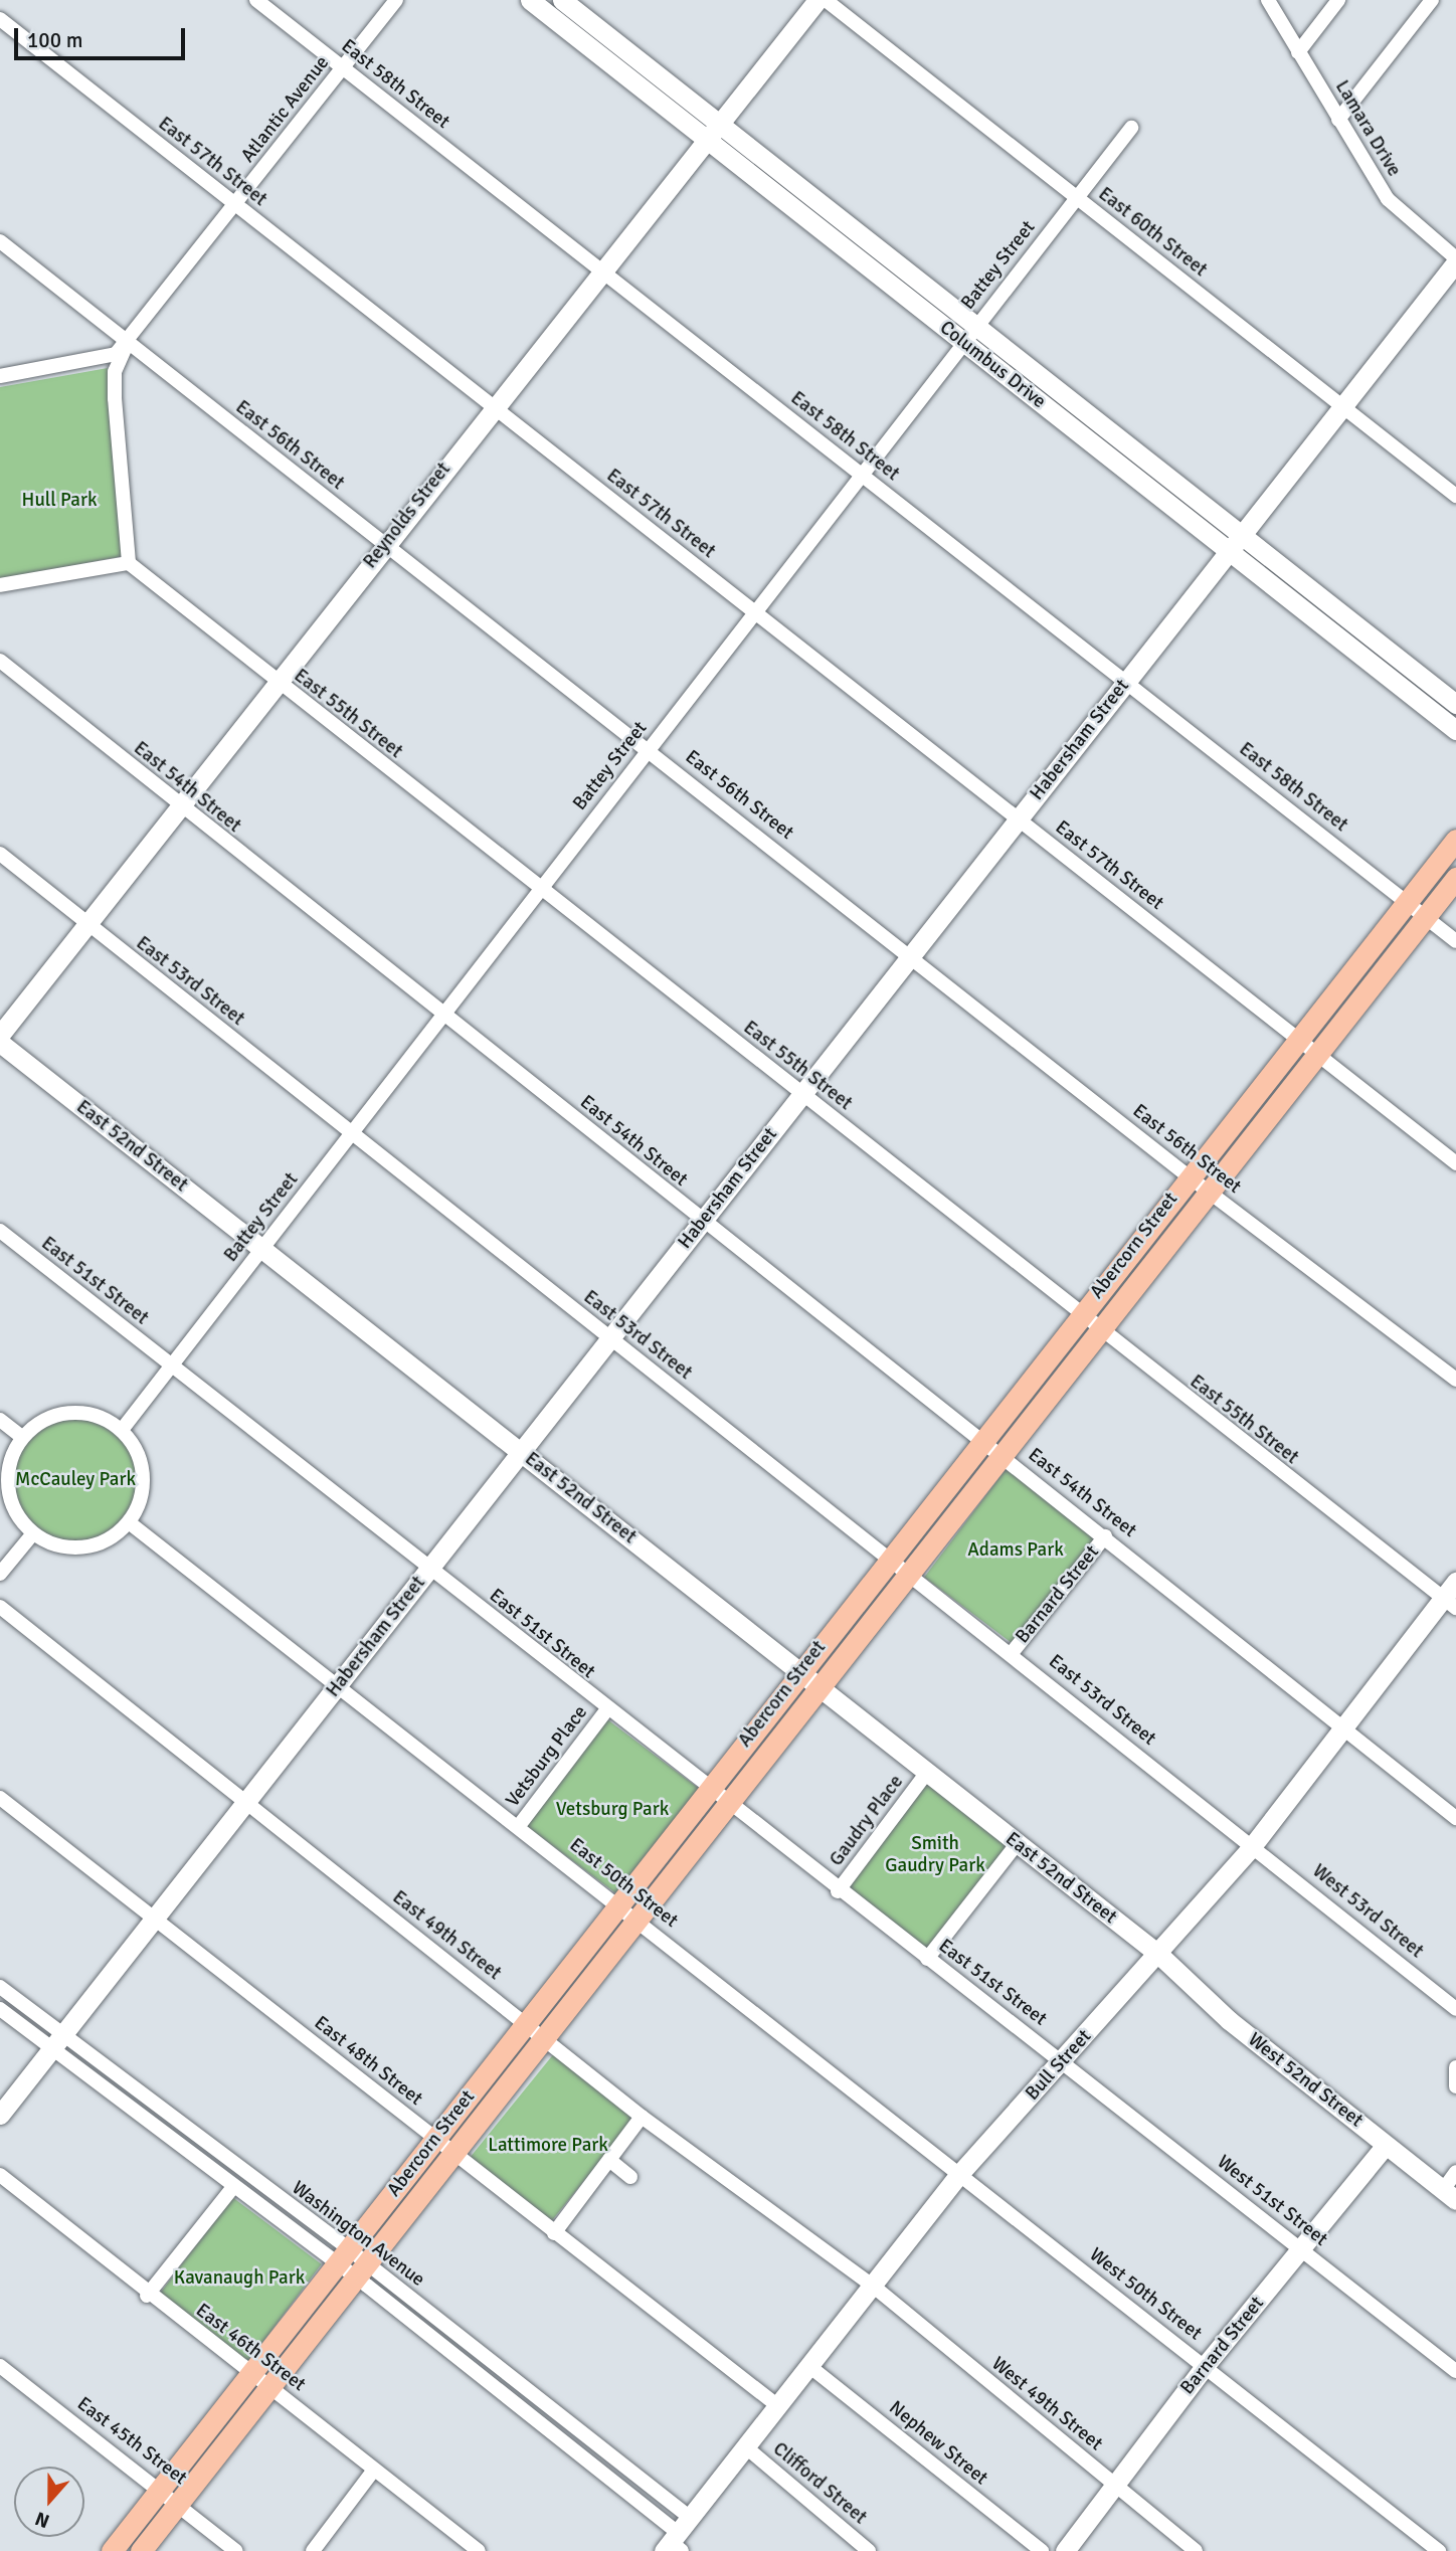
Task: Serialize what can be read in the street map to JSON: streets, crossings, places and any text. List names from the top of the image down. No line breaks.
{"streets":{"main road":["Abercorn Street"],"street":["East 58th Street","Atlantic Avenue","Lamara Drive","East 57th Street","East 60th Street","Battey Street","Columbus Drive","East 56th Street","Reynolds Street","East 55th Street","Habersham Street","East 54th Street","East 53rd Street","East 52nd Street","East 51st Street","Barnard Street","Vetsburg Place","Gaudry Place","East 50th Street","West 53rd Street","East 49th Street","East 48th Street","Bull Street","West 52nd Street","West 51st Street","Washington Avenue","West 50th Street","East 46th Street","West 49th Street","East 45th Street","Nephew Street","Clifford Street"]},"crossings":[["East 58th Street","Atlantic Avenue"],["East 58th Street","Battey Street"],["East 58th Street","Reynolds Street"],["East 58th Street","Habersham Street"],["East 58th Street","Abercorn Street"],["Atlantic Avenue","East 57th Street"],["Atlantic Avenue","East 56th Street"],["Atlantic Avenue","East 55th Street"],["Lamara Drive","Habersham Street"],["East 57th Street","Battey Street"],["East 57th Street","Reynolds Street"],["East 57th Street","Habersham Street"],["East 57th Street","Abercorn Street"],["East 60th Street","Battey Street"],["East 60th Street","Habersham Street"],["Battey Street","Columbus Drive"],["Battey Street","East 56th Street"],["Battey Street","East 55th Street"],["Battey Street","East 54th Street"],["Battey Street","East 53rd Street"],["Battey Street","East 52nd Street"],["Battey Street","East 51st Street"],["Battey Street","East 50th Street"],["Columbus Drive","Reynolds Street"],["Columbus Drive","Habersham Street"],["East 56th Street","Reynolds Street"],["East 56th Street","Habersham Street"],["East 56th Street","Abercorn Street"],["Reynolds Street","East 55th Street"],["Reynolds Street","East 54th Street"],["Reynolds Street","East 53rd Street"],["East 55th Street","Habersham Street"],["East 55th Street","Abercorn Street"],["East 55th Street","Bull Street"],["Habersham Street","East 54th Street"],["Habersham Street","East 53rd Street"],["Habersham Street","East 52nd Street"],["Habersham Street","East 51st Street"],["Habersham Street","East 50th Street"],["Habersham Street","East 49th Street"],["Habersham Street","East 48th Street"],["Habersham Street","Washington Avenue"],["East 54th Street","Abercorn Street"],["East 54th Street","Barnard Street"],["East 54th Street","Bull Street"],["East 53rd Street","Abercorn Street"],["East 53rd Street","Barnard Street"],["East 53rd Street","West 53rd Street"],["East 53rd Street","Bull Street"],["East 52nd Street","Abercorn Street"],["East 52nd Street","Gaudry Place"],["East 52nd Street","Bull Street"],["East 52nd Street","West 52nd Street"],["Abercorn Street","East 51st Street"],["Abercorn Street","East 50th Street"],["Abercorn Street","East 49th Street"],["Abercorn Street","East 48th Street"],["Abercorn Street","Washington Avenue"],["Abercorn Street","East 46th Street"],["Abercorn Street","East 45th Street"],["East 51st Street","Vetsburg Place"],["East 51st Street","Gaudry Place"],["East 51st Street","Bull Street"],["East 51st Street","West 51st Street"],["Barnard Street","West 52nd Street"],["Barnard Street","West 51st Street"],["Barnard Street","West 50th Street"],["Barnard Street","West 49th Street"],["Vetsburg Place","East 50th Street"],["East 50th Street","Bull Street"],["East 50th Street","West 50th Street"],["West 53rd Street","Bull Street"],["East 49th Street","Bull Street"],["East 49th Street","West 49th Street"],["East 48th Street","Bull Street"],["Bull Street","West 52nd Street"],["Bull Street","West 51st Street"],["Bull Street","Washington Avenue"],["Bull Street","West 50th Street"],["Bull Street","West 49th Street"],["Bull Street","Nephew Street"],["Bull Street","Clifford Street"]],"parks":["Hull Park","McCauley Park","Adams Park","Vetsburg Park","Smith Gaudry Park","Lattimore Park","Kavanaugh Park"],"scale_bar":"100 m","north":"bottom"}
